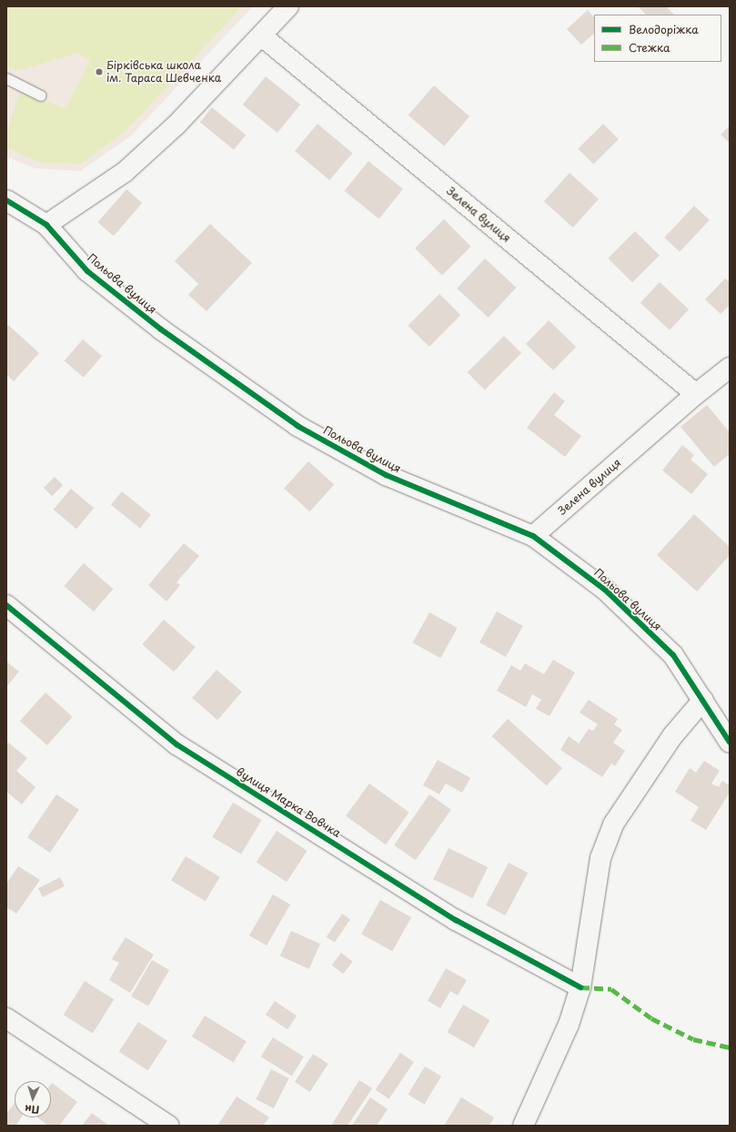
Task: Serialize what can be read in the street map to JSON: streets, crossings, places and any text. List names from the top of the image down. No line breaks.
{"streets":{"street":["Зелена вулиця","Польова вулиця","вулиця Марка Вовчка"]},"crossings":[["Зелена вулиця","Польова вулиця"]],"places":["Бірківська школа ім. Тараса Шевченка"],"legend":["Велодоріжка","Стежка"],"north":"bottom"}
